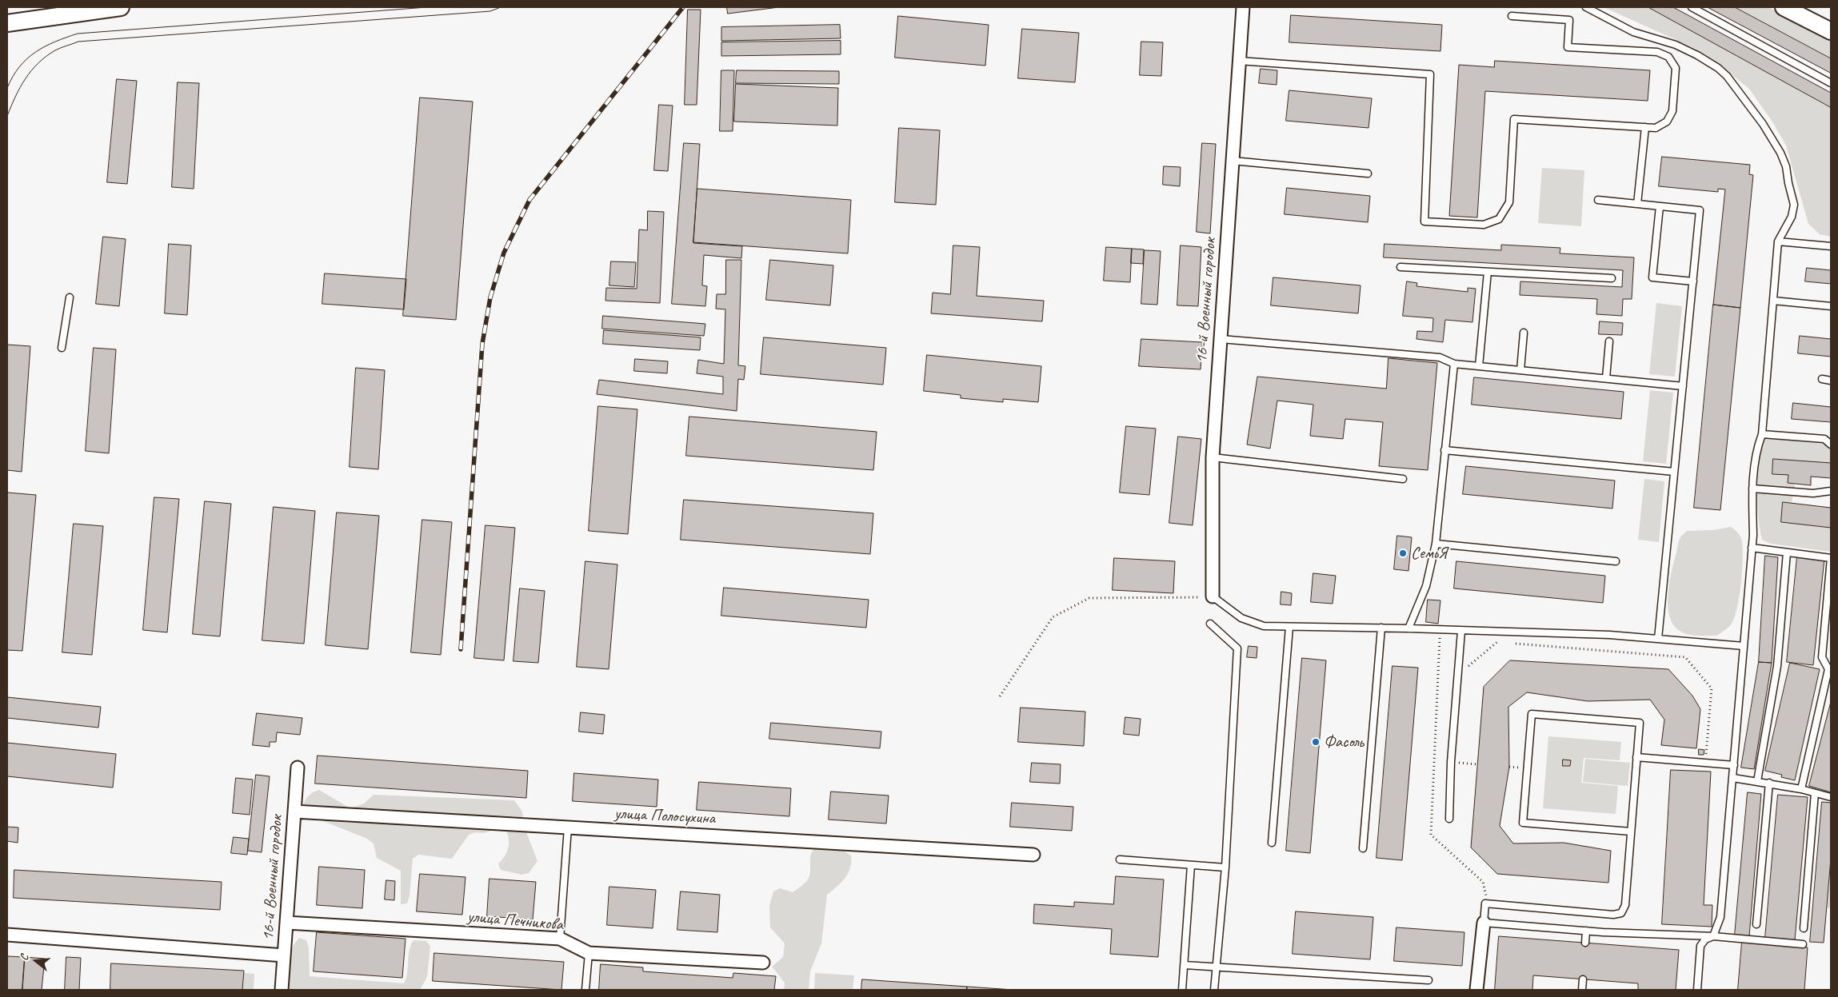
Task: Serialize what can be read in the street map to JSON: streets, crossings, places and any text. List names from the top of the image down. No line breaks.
{"streets":{"street":["16-й Военный городок","улица Полосухина","улица Печникова"]},"crossings":[["16-й Военный городок","улица Полосухина"],["16-й Военный городок","улица Печникова"]],"places":["СемьЯ","Фасоль"],"north":"left"}
